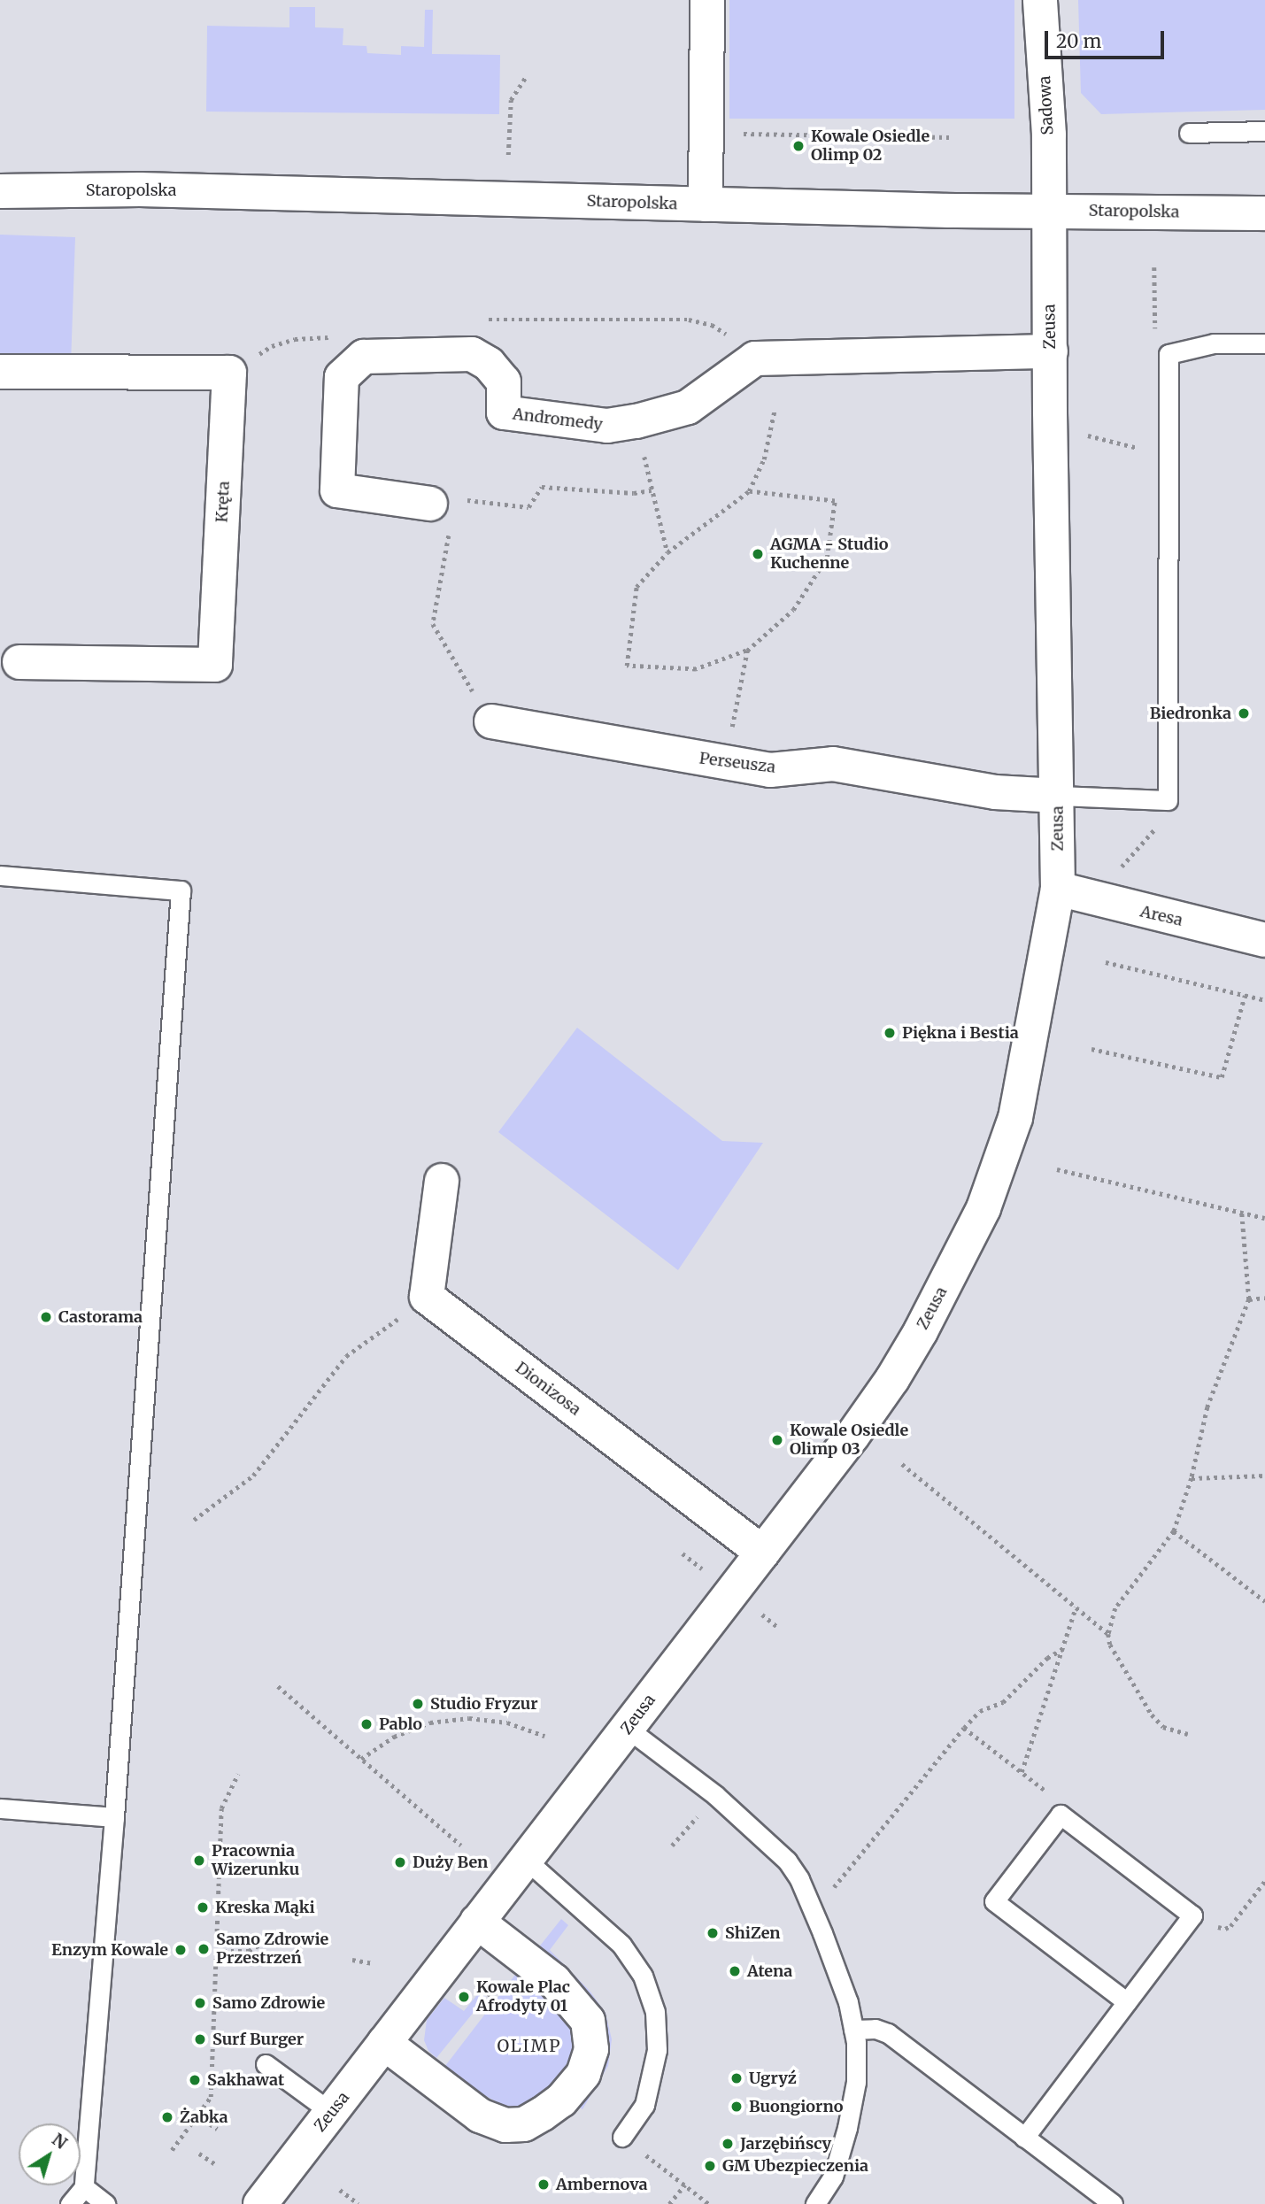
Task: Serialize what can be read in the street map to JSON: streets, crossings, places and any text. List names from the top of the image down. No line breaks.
{"streets":{"street":["Sadowa","Staropolska","Zeusa","Andromedy","Kręta","Perseusza","Aresa","Dionizosa"]},"crossings":[["Sadowa","Staropolska"],["Sadowa","Zeusa"],["Staropolska","Zeusa"],["Zeusa","Andromedy"],["Zeusa","Perseusza"],["Zeusa","Aresa"],["Zeusa","Dionizosa"]],"districts":["OLIMP"],"places":["Kowale Osiedle Olimp 02","AGMA - Studio Kuchenne","Biedronka","Piękna i Bestia","Castorama","Kowale Osiedle Olimp 03","Studio Fryzur","Pablo","Pracownia Wizerunku","Duży Ben","Kreska Mąki","ShiZen","Samo Zdrowie Przestrzeń","Enzym Kowale","Atena","Kowale Plac Afrodyty 01","Samo Zdrowie","Surf Burger","Ugryź","Sakhawat","Buongiorno","Żabka","Jarzębińscy","GM Ubezpieczenia","Ambernova"],"scale_bar":"20 m","north":"top right"}
